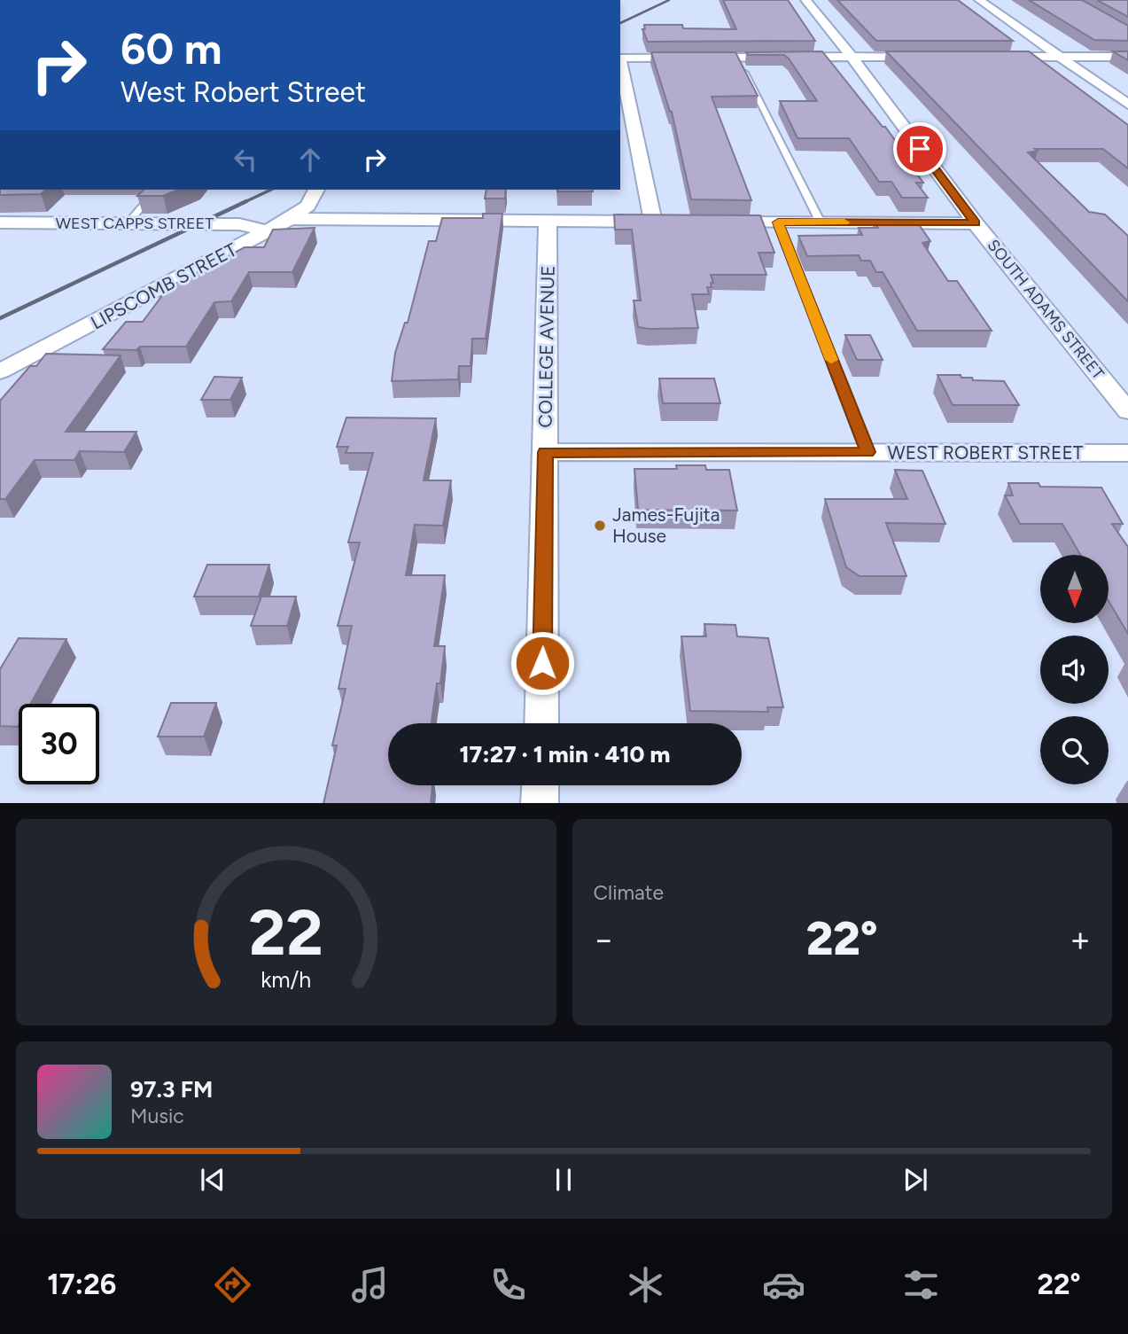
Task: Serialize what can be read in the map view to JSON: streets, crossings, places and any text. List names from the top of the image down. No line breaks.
{"streets":{"street":["WEST CAPPS STREET","LIPSCOMB STREET","SOUTH ADAMS STREET","COLLEGE AVENUE","WEST ROBERT STREET"]},"crossings":[["WEST CAPPS STREET","LIPSCOMB STREET"],["COLLEGE AVENUE","WEST ROBERT STREET"]],"places":["James-Fujita House"],"north":"bottom","page":{"turn":["60 m","West Robert Street"],"limit":"30","trip":"17:27 · 1 min · 410 m","tile":"Climate","heat":["−","22°","+"],"song":["97.3 FM","Music"],"tabs":["17:26","22°"],"gauge":["22","km/h"]}}
